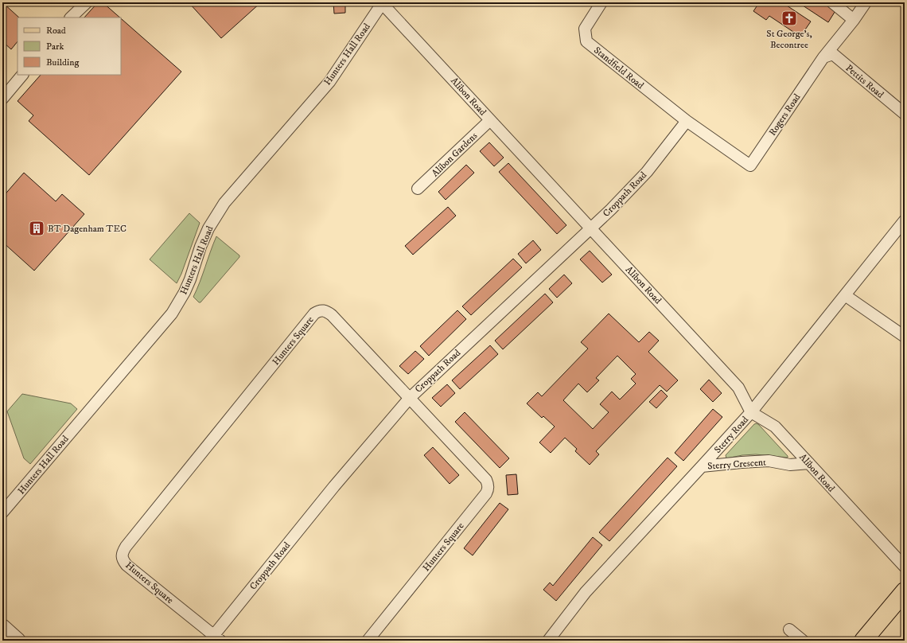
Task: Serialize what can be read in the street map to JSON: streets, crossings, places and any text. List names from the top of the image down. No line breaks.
{"streets":{"street":["Hunters Hall Road","Standfield Road","Pettits Road","Alibon Road","Rogers Road","Alibon Gardens","Croppath Road","Hunters Square","Sterry Road","Sterry Crescent"]},"crossings":[["Hunters Hall Road","Alibon Road"],["Standfield Road","Rogers Road"],["Standfield Road","Croppath Road"],["Pettits Road","Rogers Road"],["Alibon Road","Alibon Gardens"],["Alibon Road","Croppath Road"],["Alibon Road","Sterry Road"],["Alibon Road","Sterry Crescent"],["Rogers Road","Croppath Road"],["Croppath Road","Hunters Square"],["Sterry Road","Sterry Crescent"]],"places":{"church":["St George's, Becontree"],"building":["BT Dagenham TEC"]},"legend":["Road","Park","Building"]}
